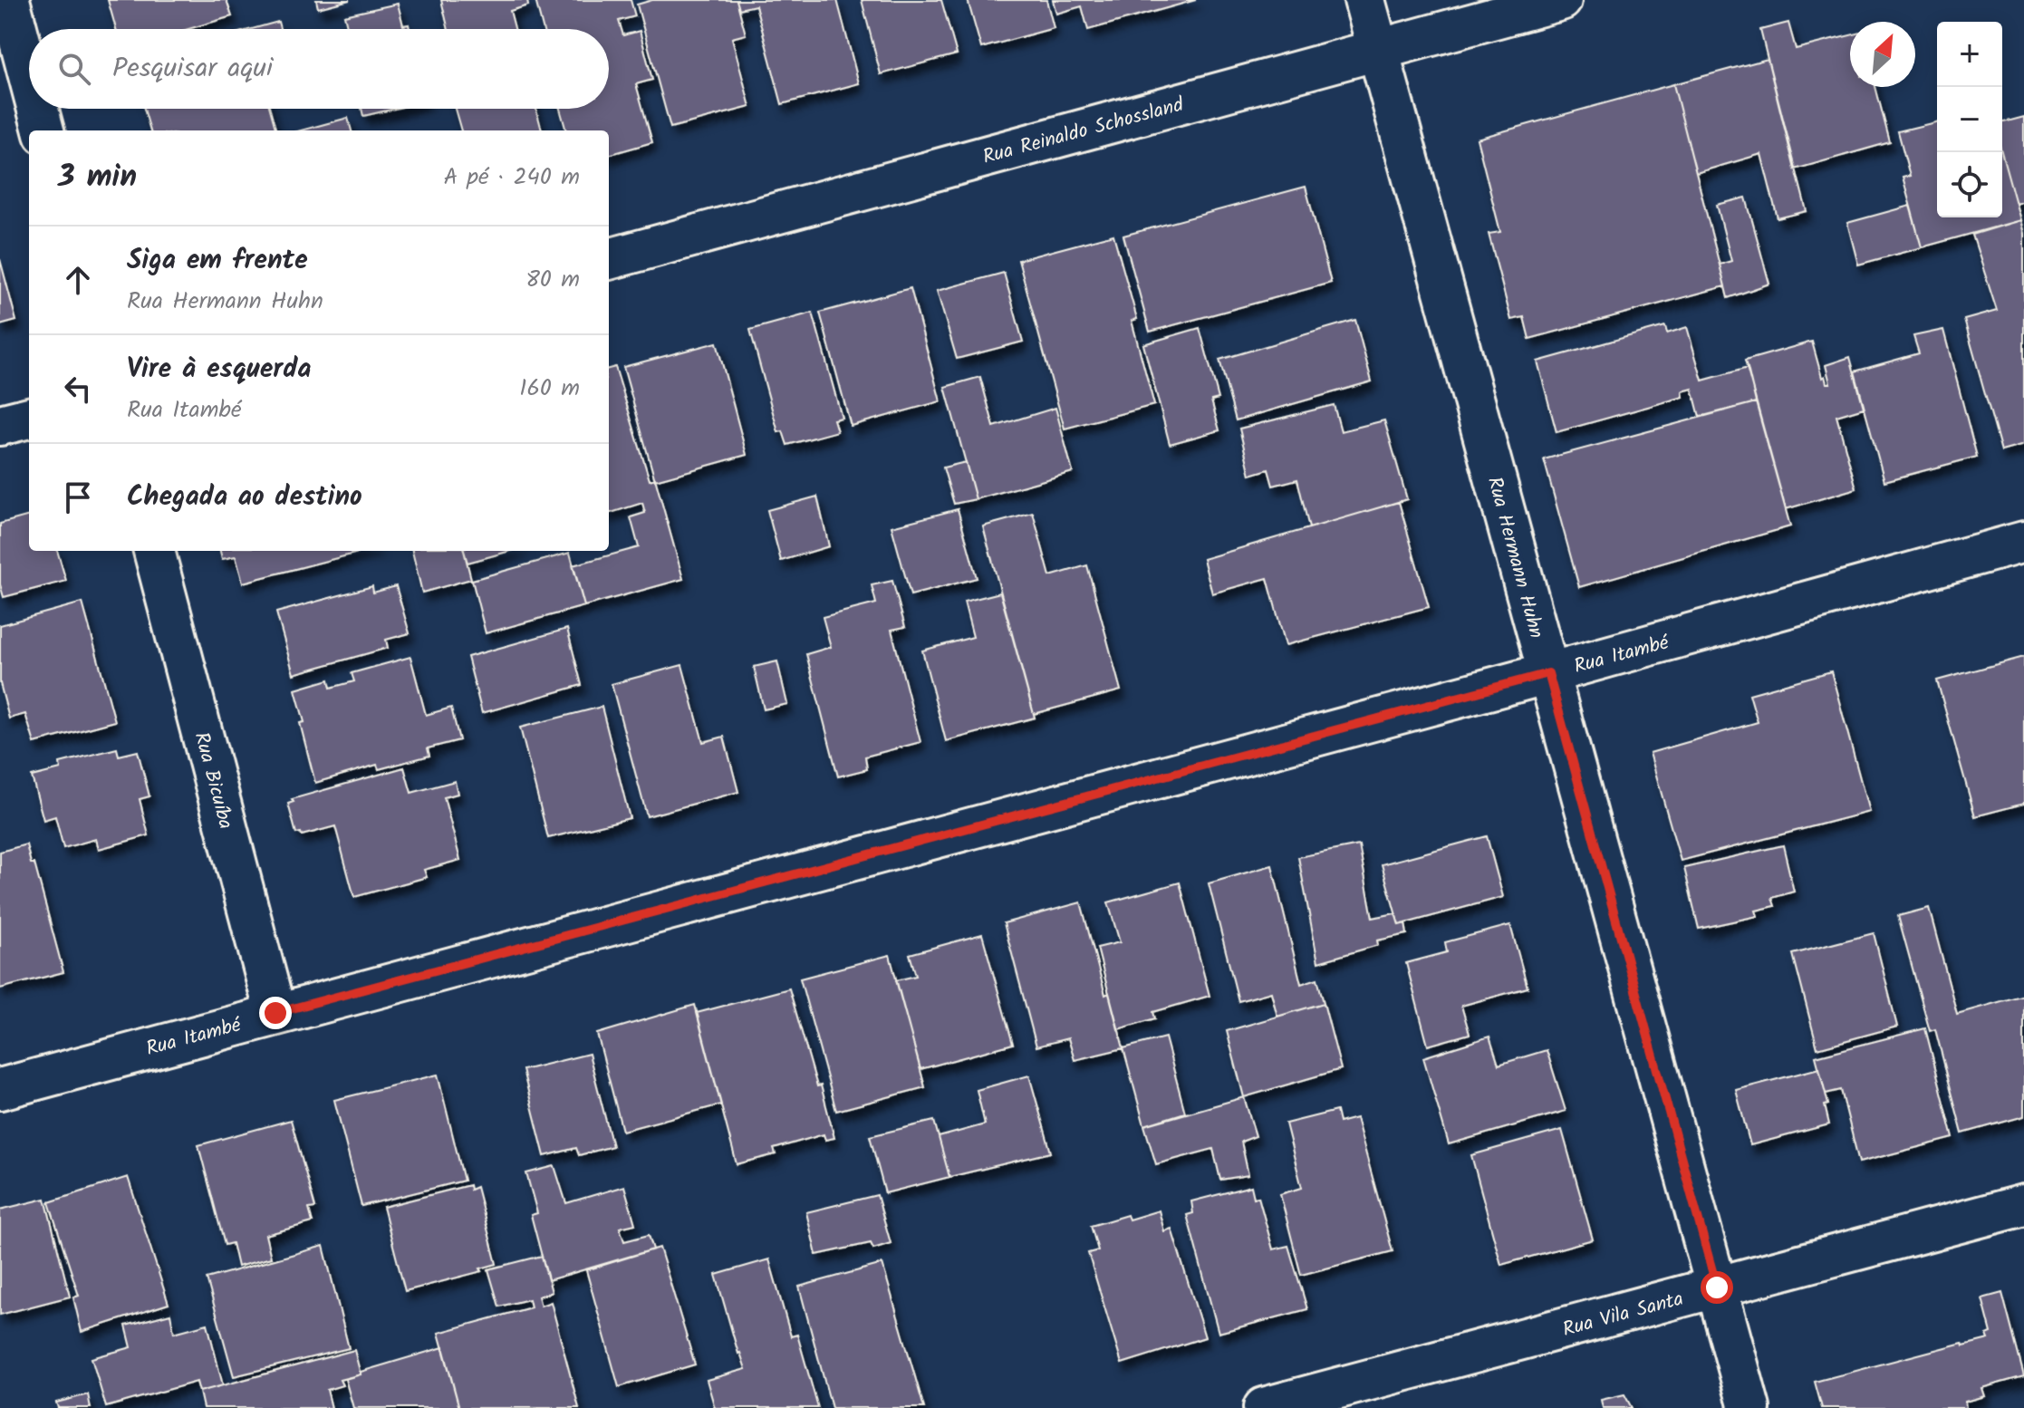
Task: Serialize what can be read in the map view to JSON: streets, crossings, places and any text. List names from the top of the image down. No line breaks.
{"streets":{"street":["Rua Reinaldo Schossland","Rua Hermann Huhn","Rua Itambé","Rua Bicuíba","Rua Vila Santa"]},"crossings":[["Rua Reinaldo Schossland","Rua Hermann Huhn"],["Rua Hermann Huhn","Rua Itambé"],["Rua Hermann Huhn","Rua Vila Santa"],["Rua Itambé","Rua Bicuíba"]],"north":"top right","page":{"map_buttons":["+","−"],"search":"Pesquisar aqui","heading":["3 min","A pé · 240 m"],"list":[["Siga em frente","Rua Hermann Huhn","80 m"],["Vire à esquerda","Rua Itambé","160 m"],"Chegada ao destino"]}}
